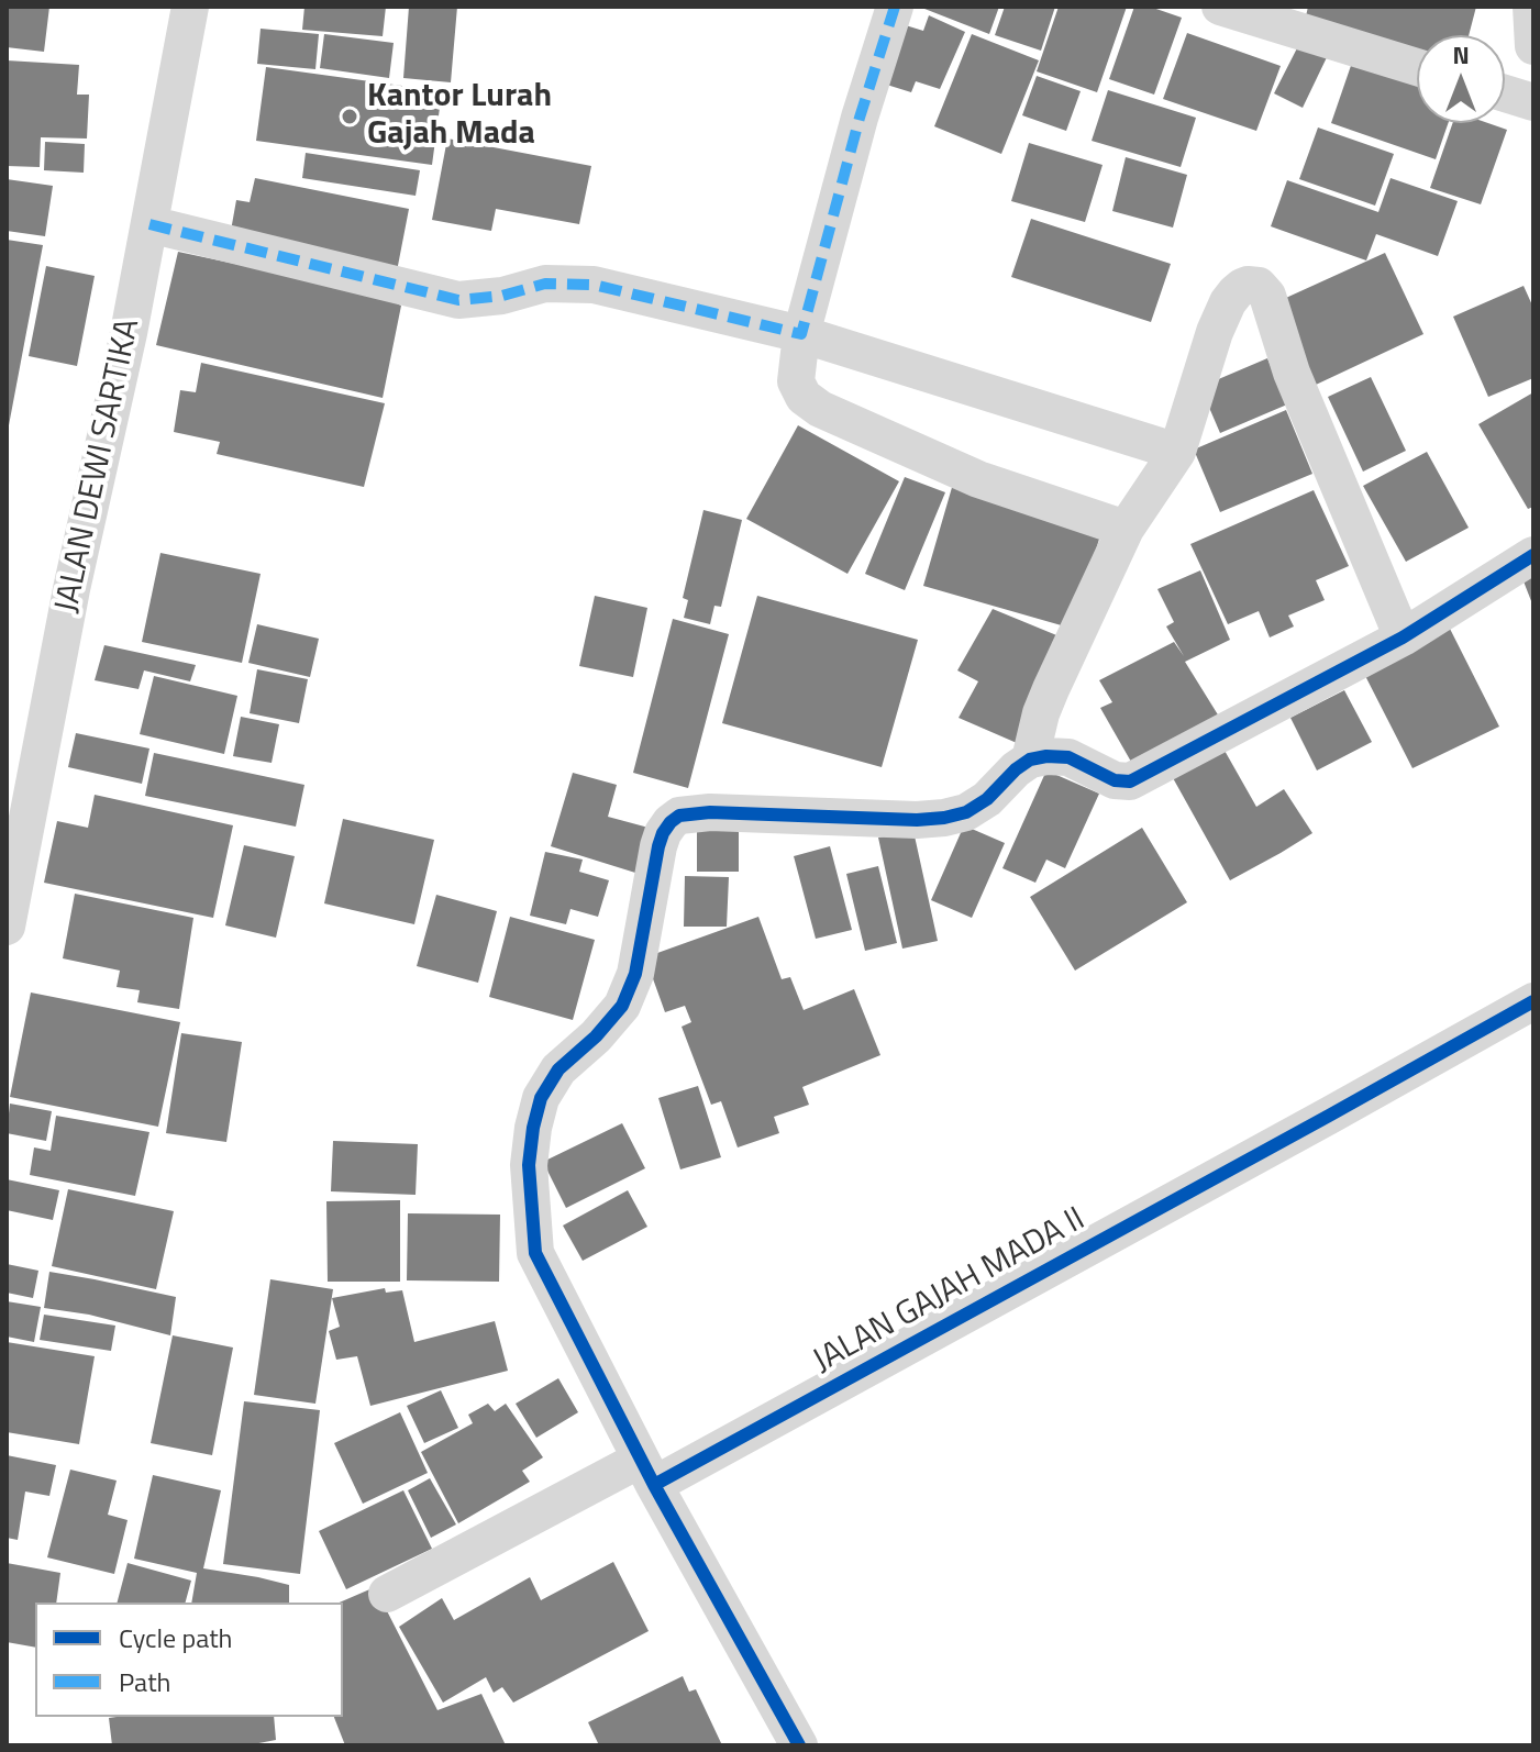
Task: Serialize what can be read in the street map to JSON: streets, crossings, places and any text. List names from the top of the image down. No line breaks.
{"streets":{"street":["JALAN DEWI SARTIKA","JALAN GAJAH MADA II"]},"places":["Kantor Lurah Gajah Mada"],"legend":["Cycle path","Path"],"north":"top"}
